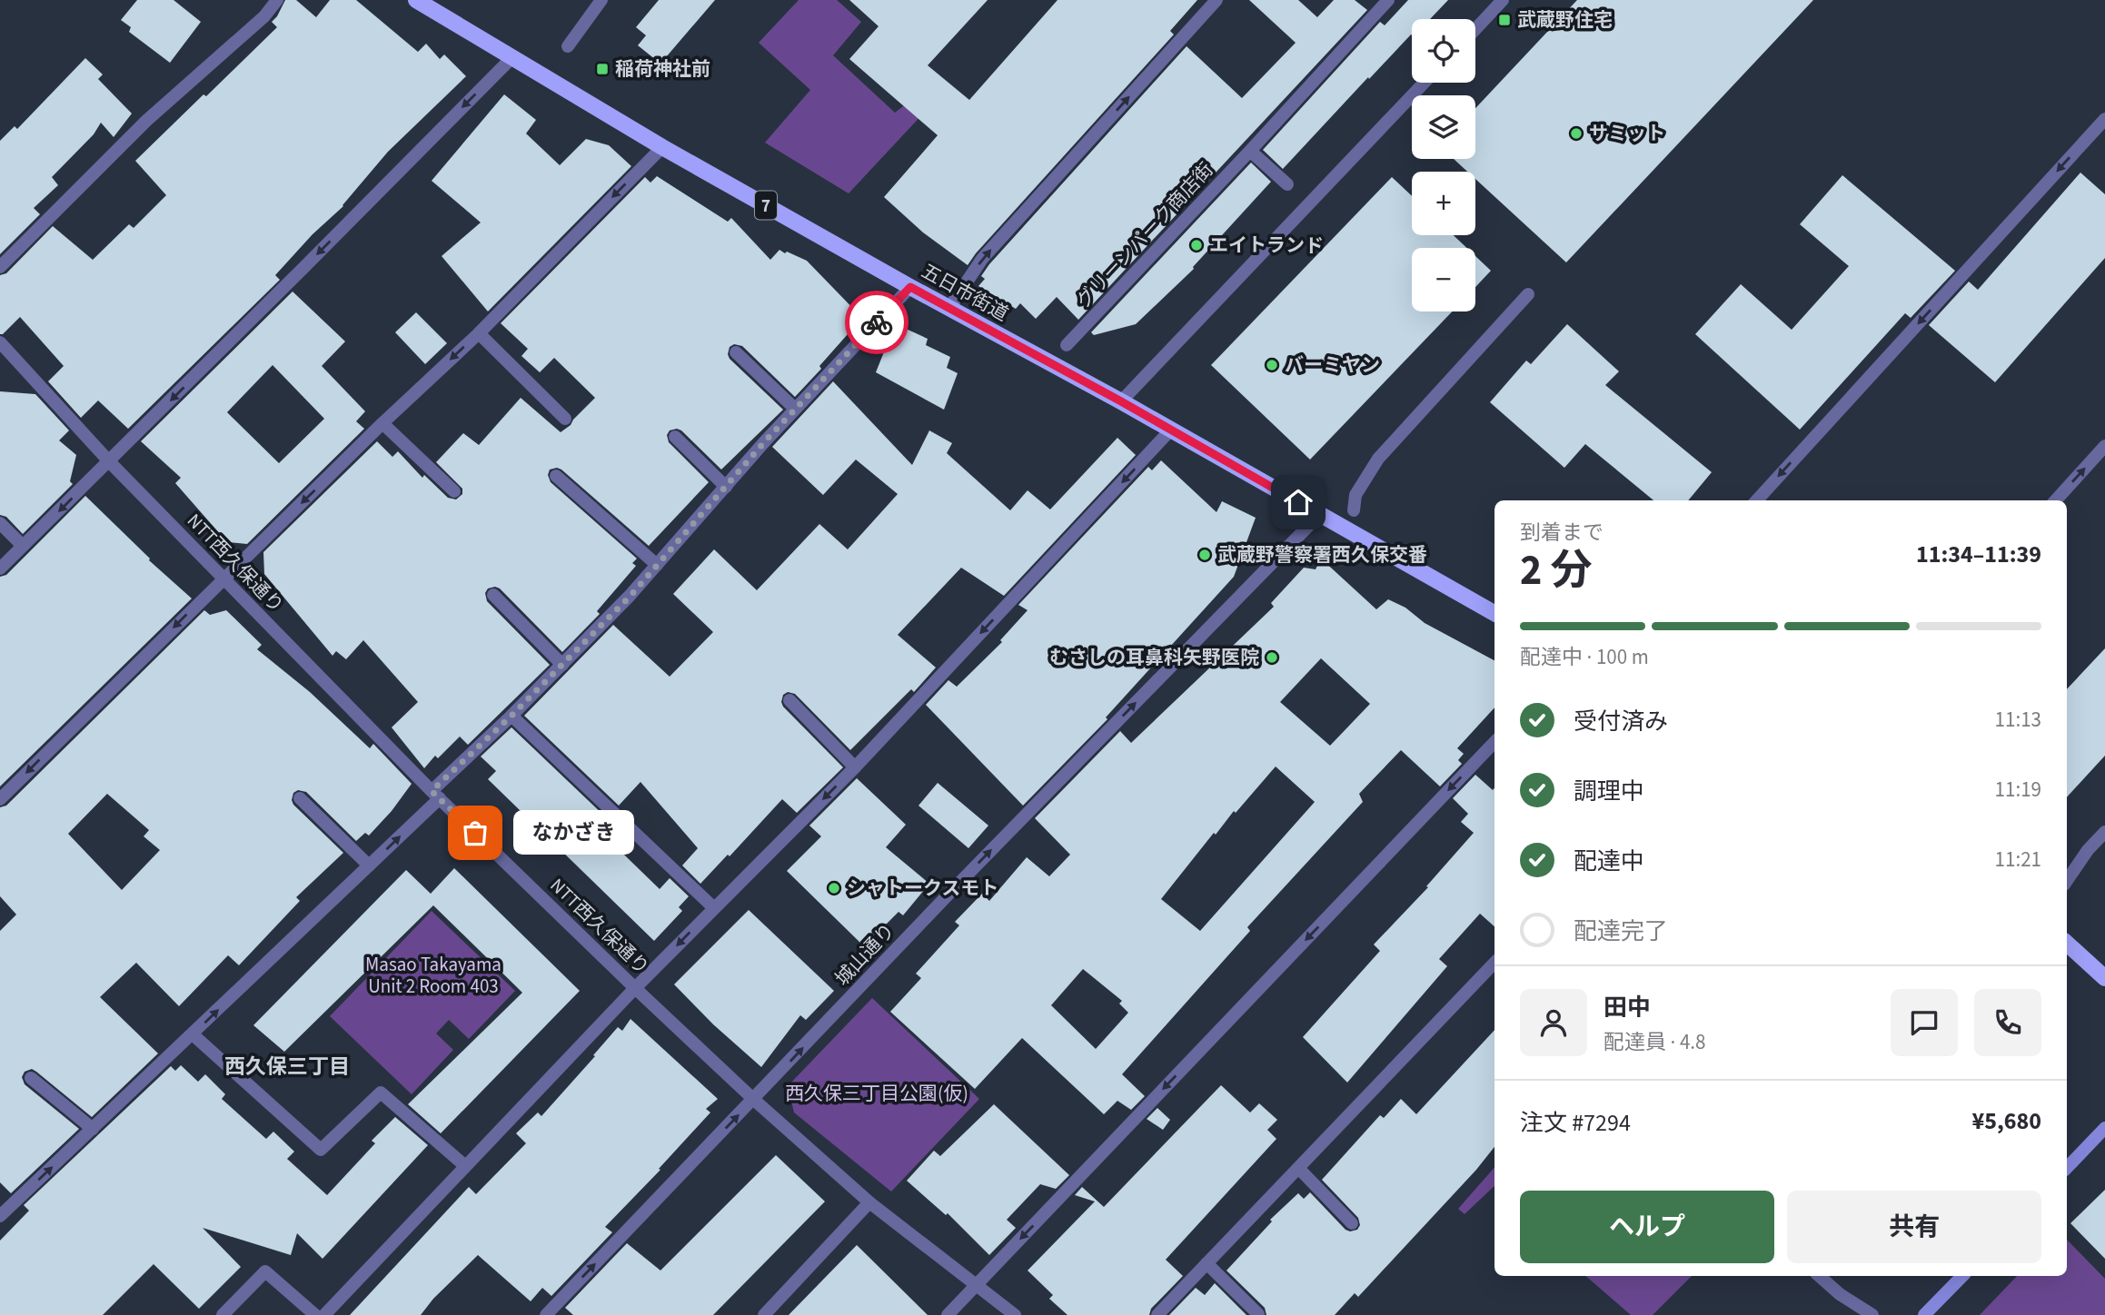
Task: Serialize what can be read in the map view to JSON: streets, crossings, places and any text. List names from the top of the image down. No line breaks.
{"streets":{"main road":["7","五日市街道"],"street":["グリーンパーク商店街","NTT西久保通り","城山通り"]},"crossings":[["五日市街道","城山通り"],["NTT西久保通り","城山通り"]],"one_way":["城山通り"],"districts":["西久保三丁目"],"parks":["Masao Takayama Unit 2 Room 403","西久保三丁目公園(仮)"],"places":{"transit":["武蔵野住宅","稲荷神社前"],"other":["サミット","エイトランド","バーミヤン","武蔵野警察署西久保交番","むさしの耳鼻科矢野医院","なかざき","シャトークスモト"]},"page":{"map_buttons":["+","−"],"heading":["2 分","到着まで","11:34–11:39"],"panel":["田中","配達員 · 4.8","注文 #7294","¥5,680"],"bar":"配達中 · 100 m","list":[["受付済み","11:13"],["調理中","11:19"],["配達中","11:21"],"配達完了"],"bubble":"なかざき","buttons":["ヘルプ","共有"]}}
